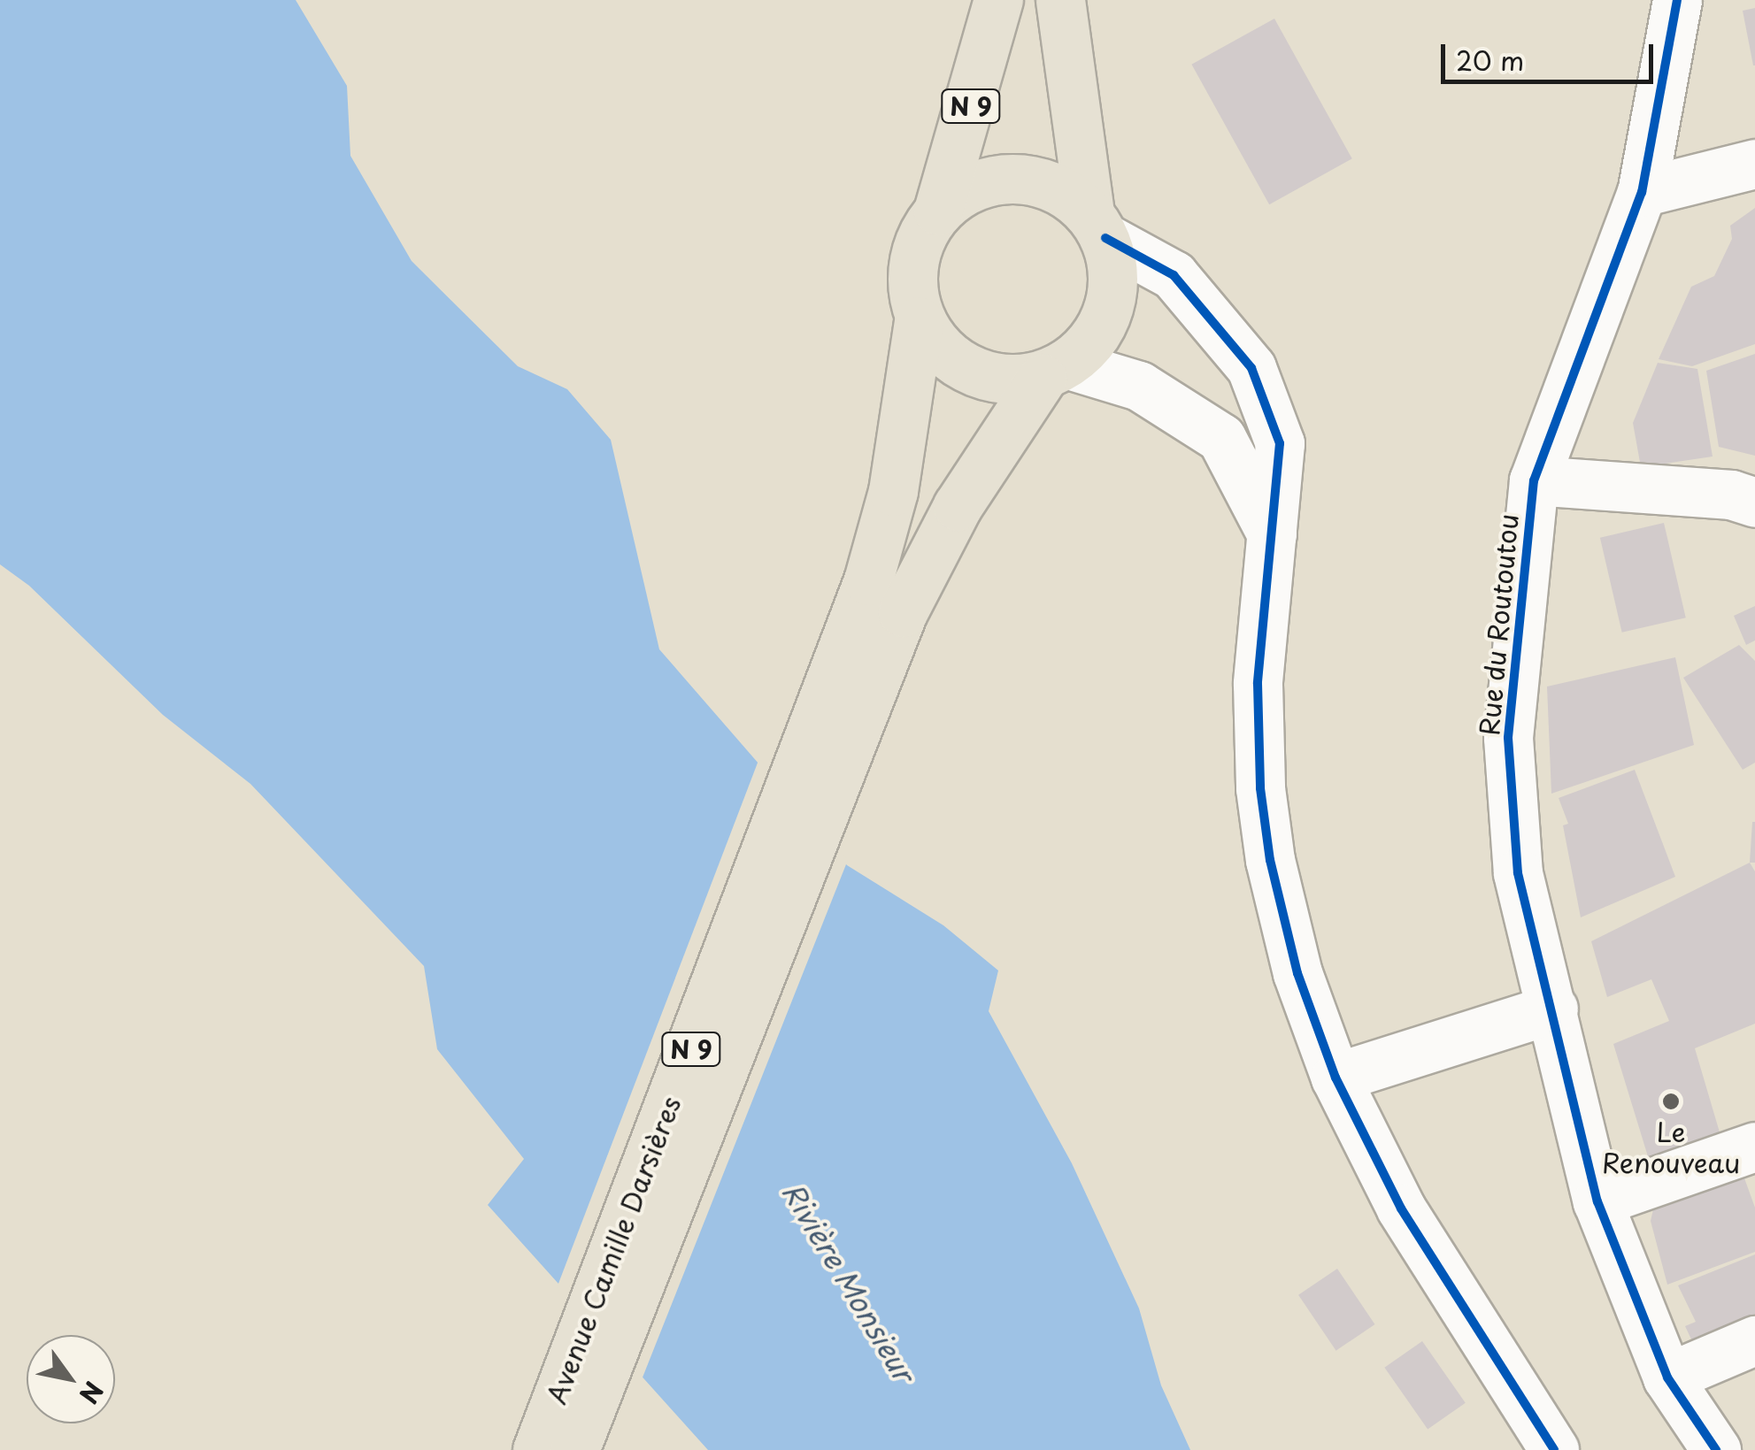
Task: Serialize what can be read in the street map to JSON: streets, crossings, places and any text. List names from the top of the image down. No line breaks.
{"streets":{"main road":["N 9","Avenue Camille Darsières"],"street":["Rue du Routoutou"]},"crossings":[["N 9","Avenue Camille Darsières"]],"water":["Rivière Monsieur"],"places":["Le Renouveau"],"scale_bar":"20 m","north":"bottom right"}
